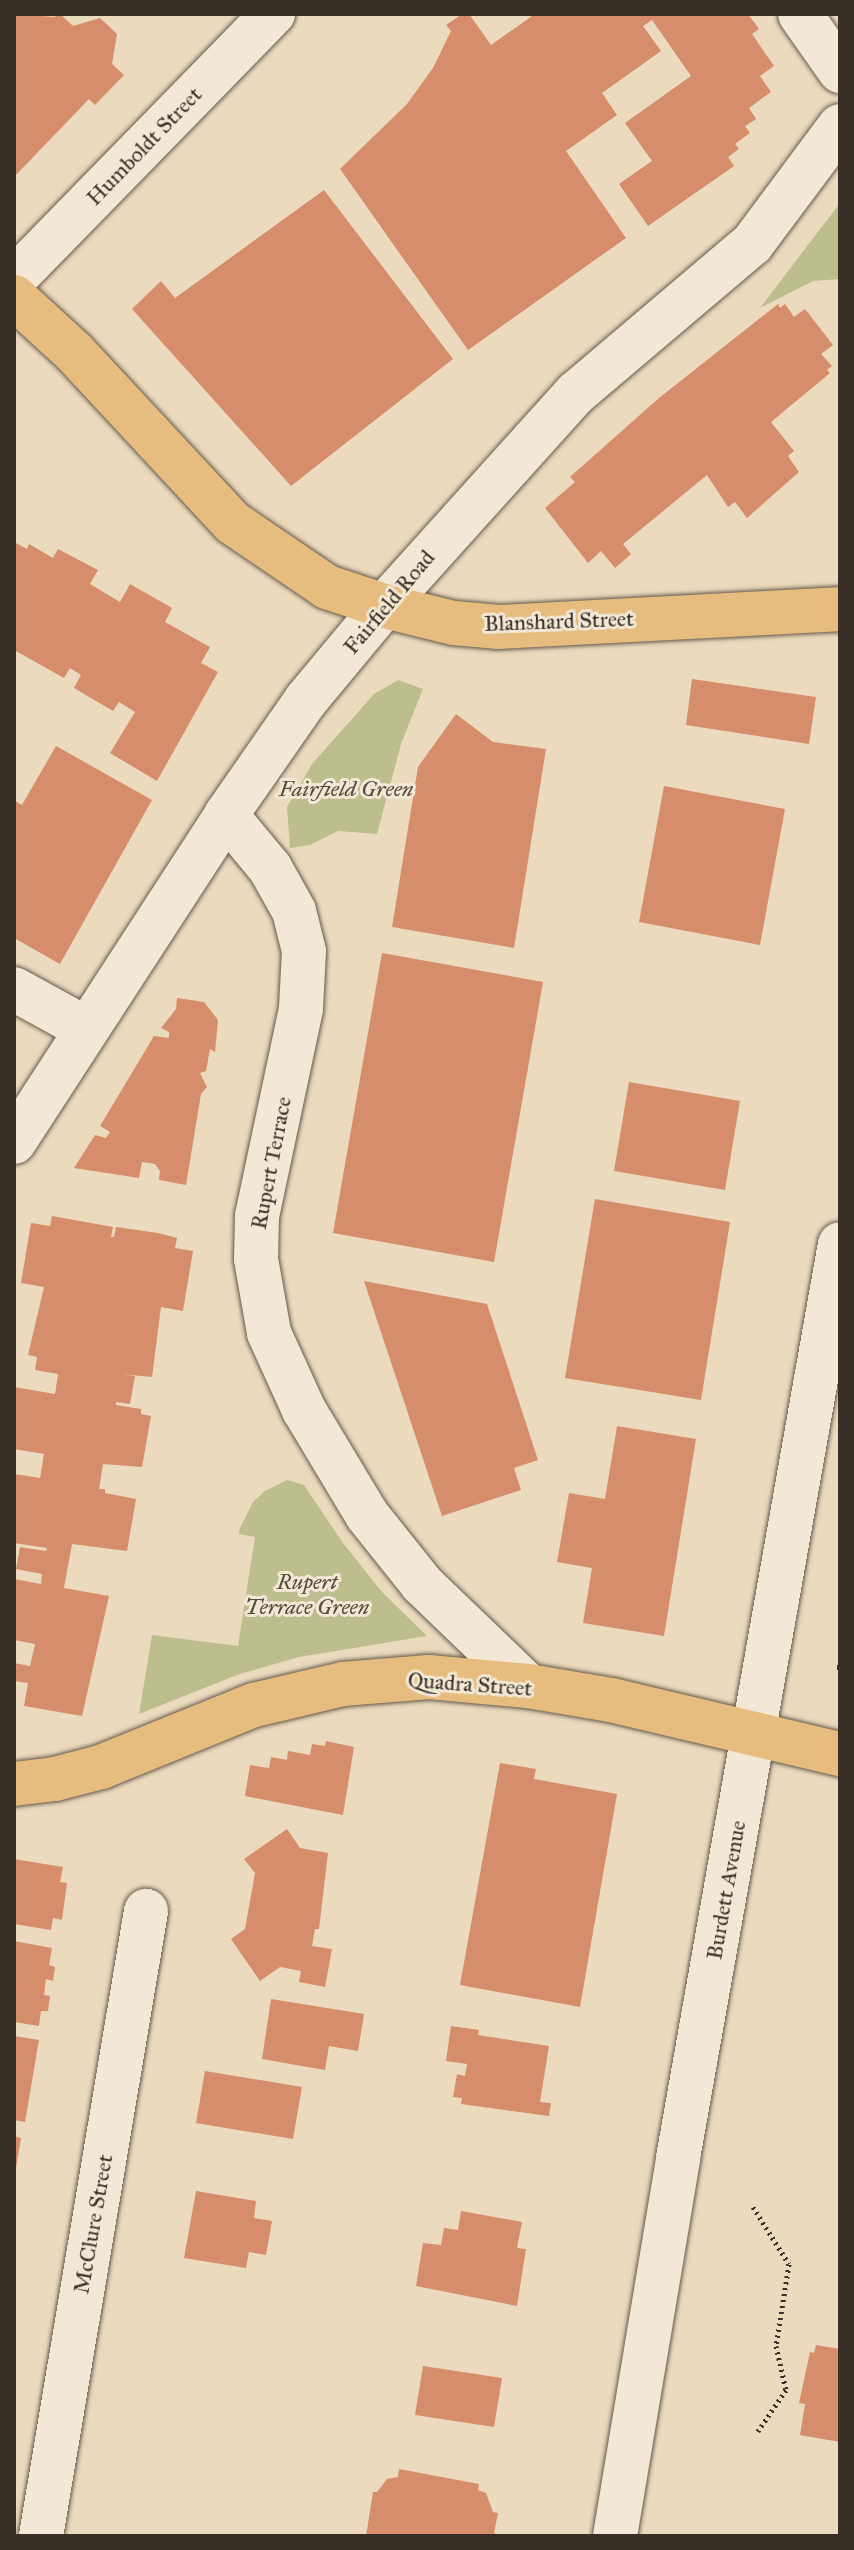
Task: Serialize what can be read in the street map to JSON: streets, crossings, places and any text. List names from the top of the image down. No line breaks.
{"streets":{"main road":["Blanshard Street","Quadra Street"],"street":["Humboldt Street","Fairfield Road","Rupert Terrace","Burdett Avenue","McClure Street"]},"crossings":[["Fairfield Road","Blanshard Street"],["Fairfield Road","Rupert Terrace"],["Rupert Terrace","Quadra Street"],["Quadra Street","Burdett Avenue"]],"parks":["Fairfield Green","Rupert Terrace Green"]}
